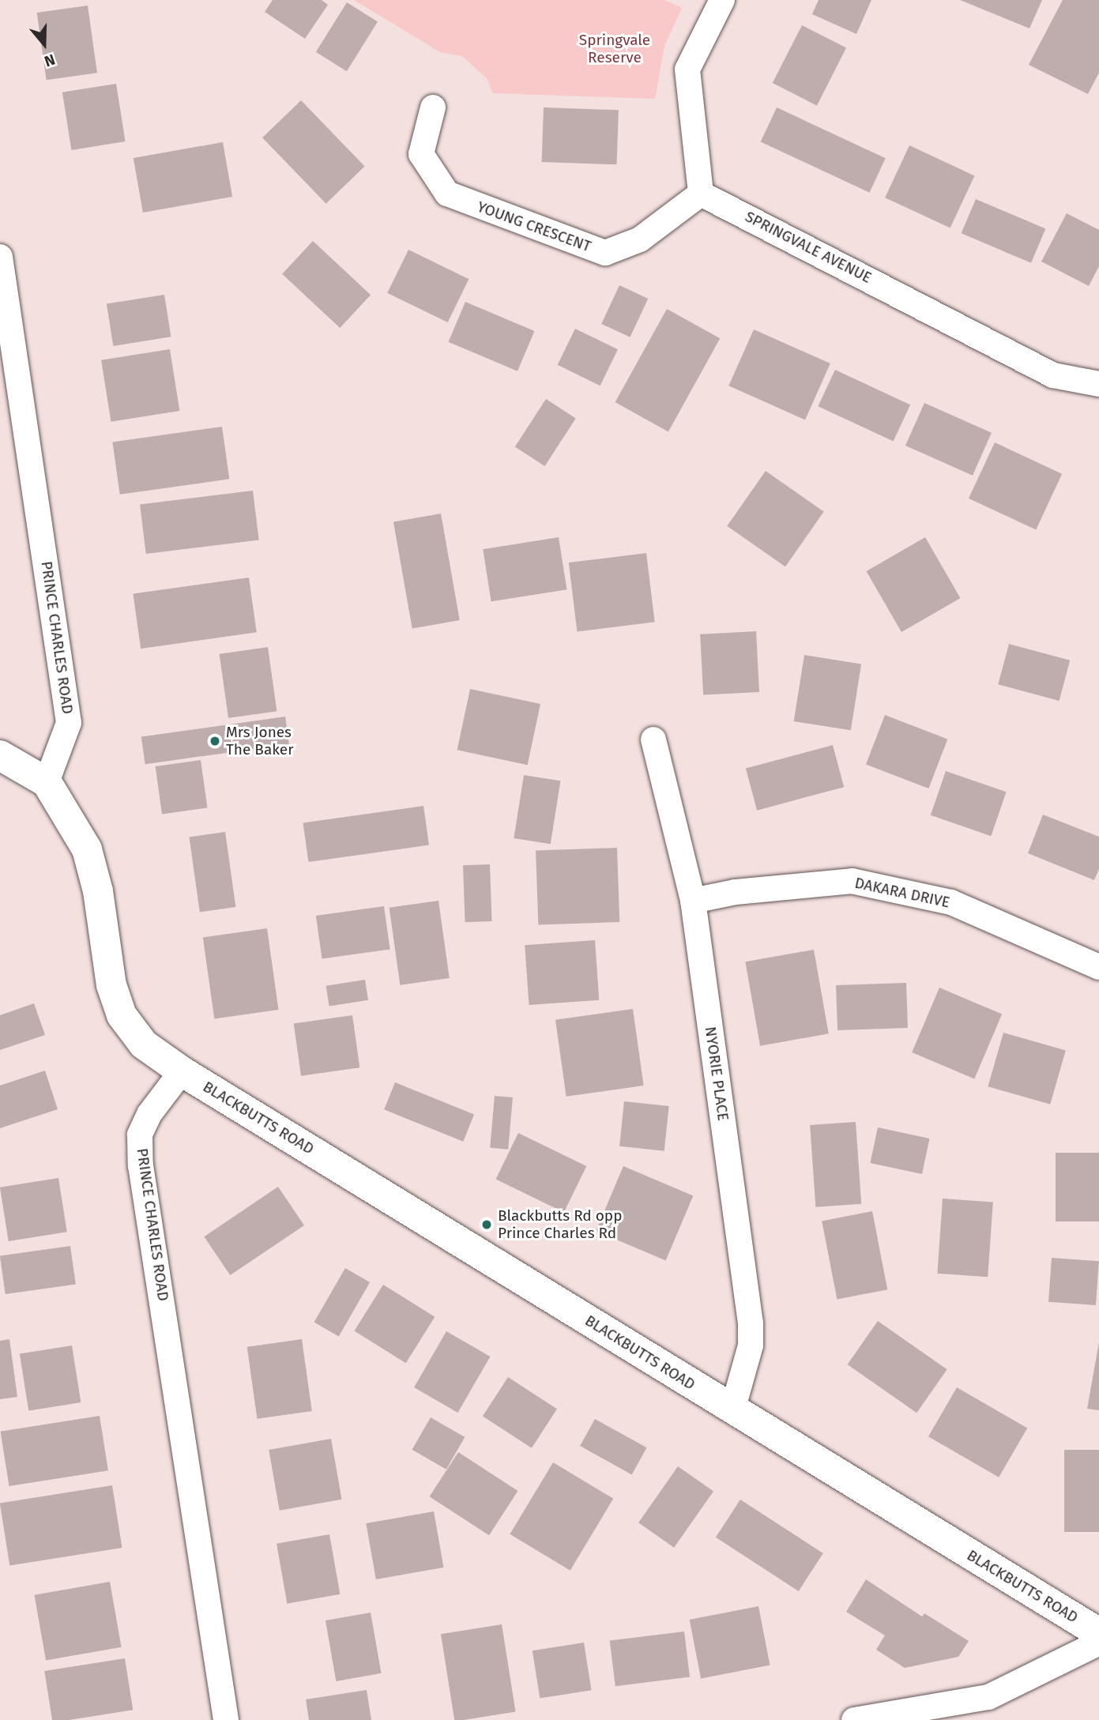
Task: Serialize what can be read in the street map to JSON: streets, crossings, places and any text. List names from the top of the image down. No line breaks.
{"streets":{"street":["YOUNG CRESCENT","SPRINGVALE AVENUE","PRINCE CHARLES ROAD","DAKARA DRIVE","NYORIE PLACE","BLACKBUTTS ROAD"]},"crossings":[["YOUNG CRESCENT","SPRINGVALE AVENUE"],["PRINCE CHARLES ROAD","BLACKBUTTS ROAD"],["DAKARA DRIVE","NYORIE PLACE"],["NYORIE PLACE","BLACKBUTTS ROAD"]],"parks":["Springvale Reserve"],"places":["Mrs Jones The Baker","Blackbutts Rd opp Prince Charles Rd"],"north":"bottom"}
